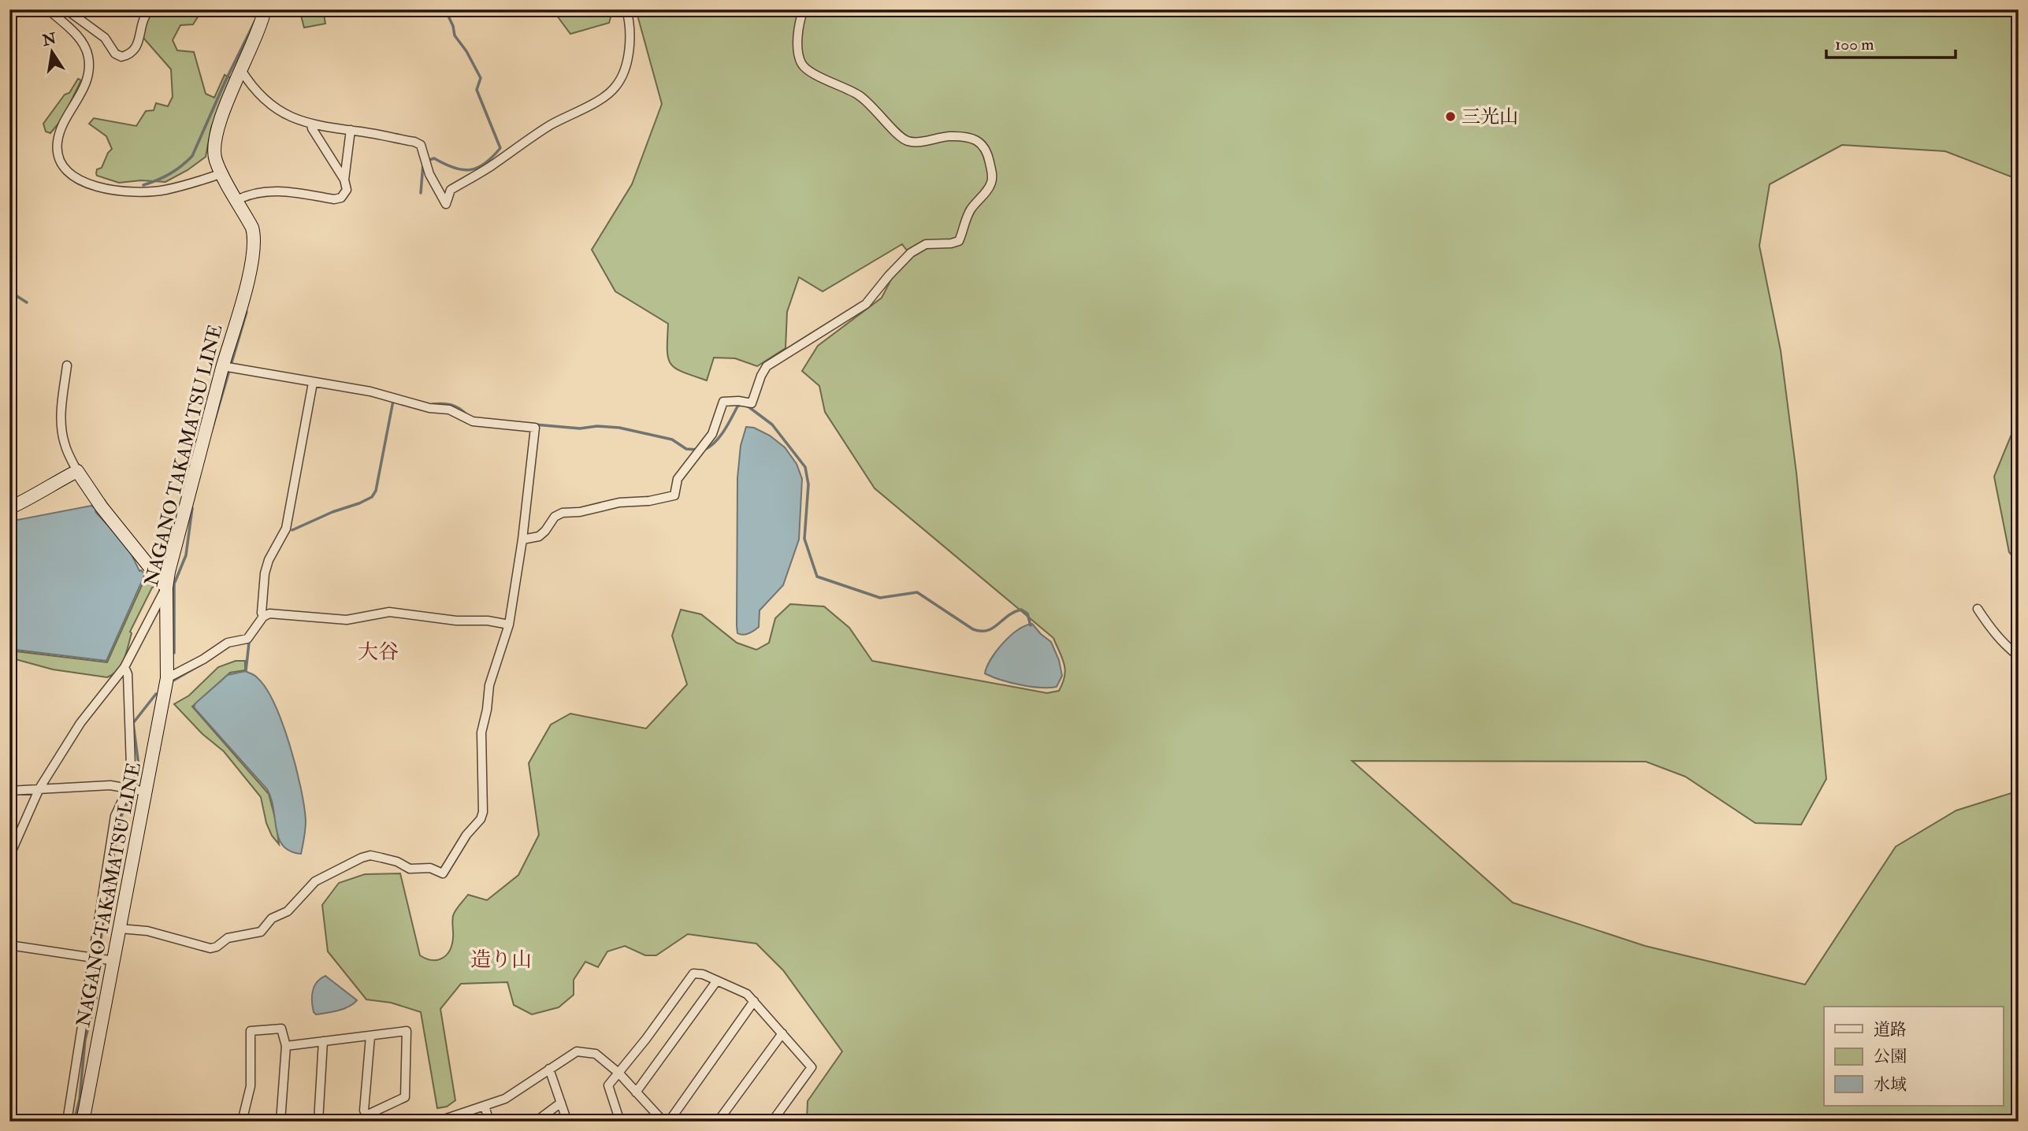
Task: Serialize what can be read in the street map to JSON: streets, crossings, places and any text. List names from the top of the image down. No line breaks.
{"streets":{"main road":["NAGANO TAKAMATSU LINE"]},"districts":["大谷","造り山"],"places":["三光山"],"legend":["道路","公園","水域"],"scale_bar":"100 m","north":"top"}
